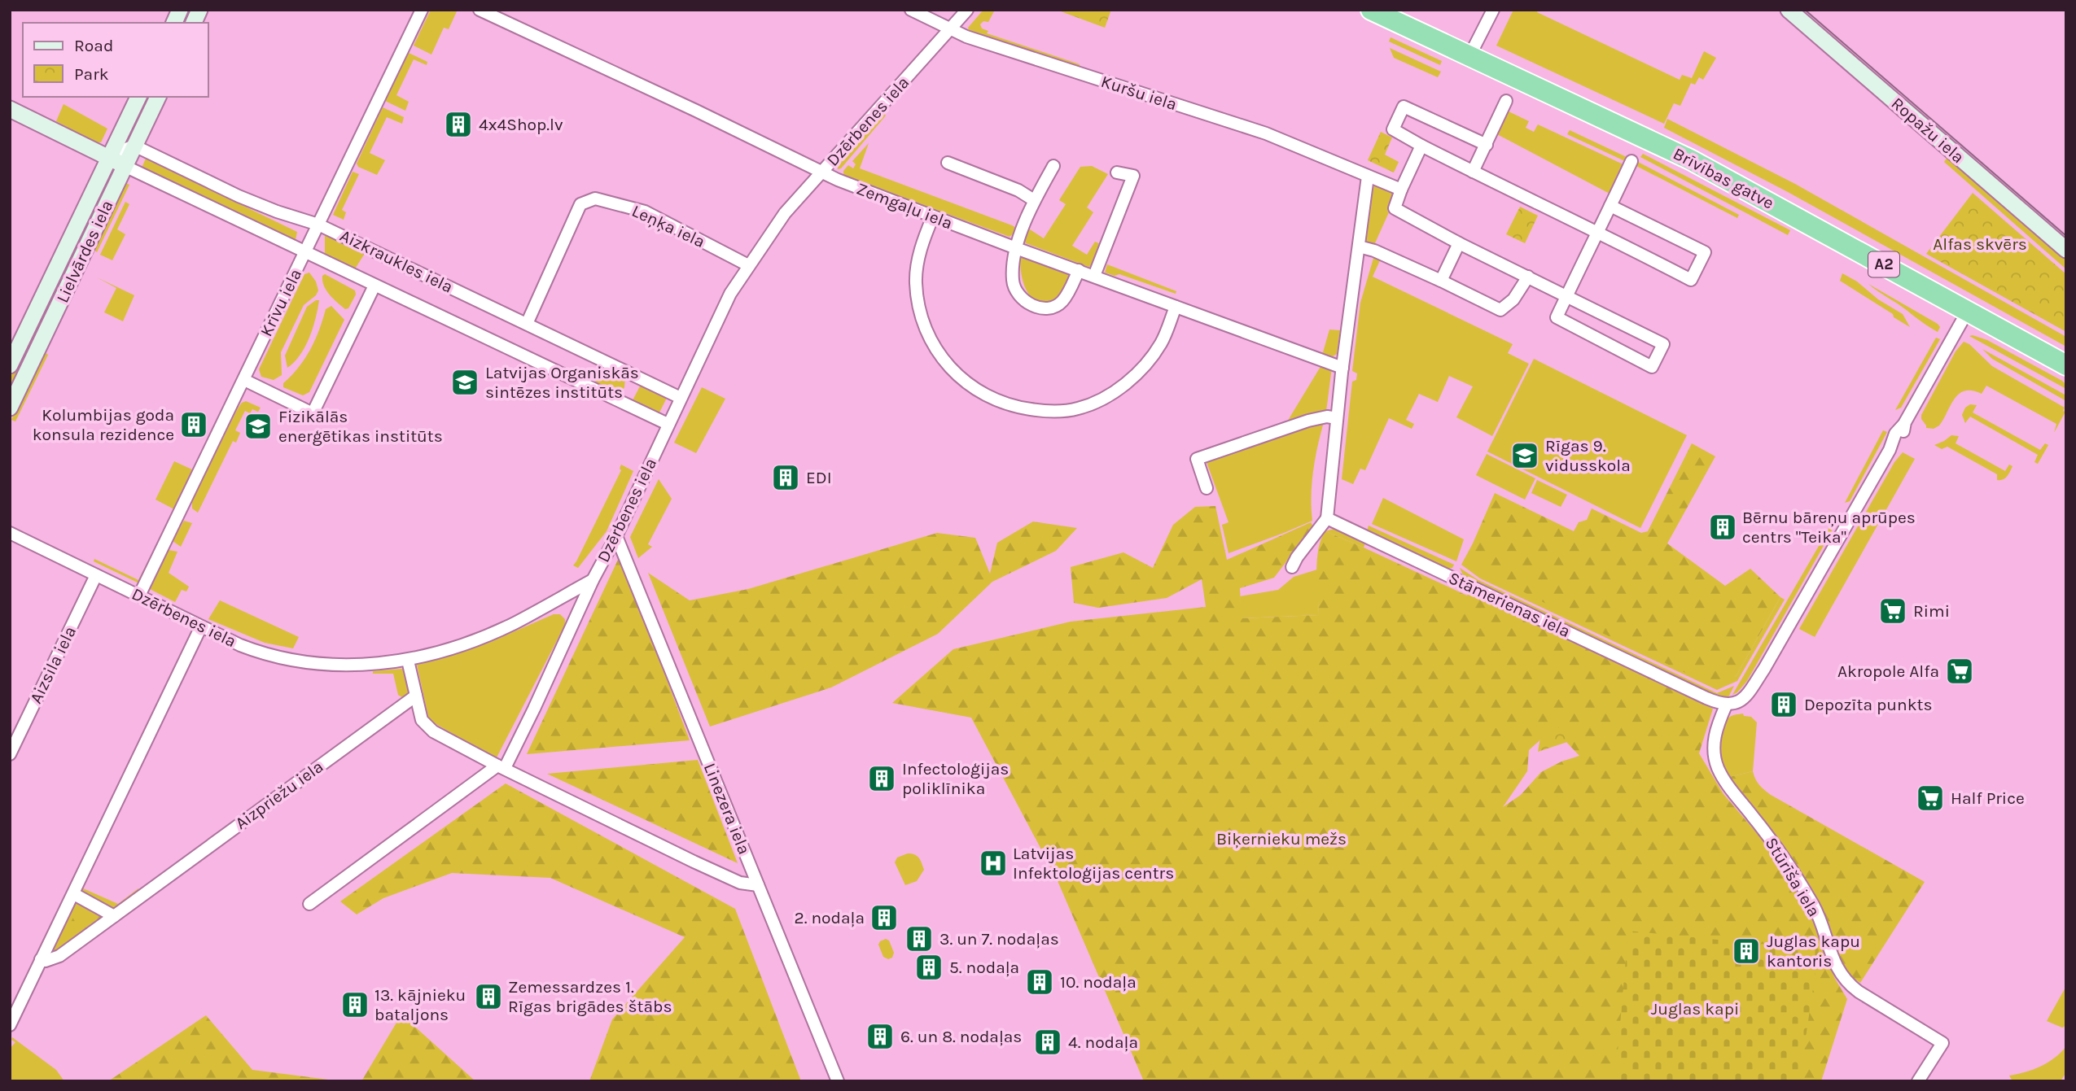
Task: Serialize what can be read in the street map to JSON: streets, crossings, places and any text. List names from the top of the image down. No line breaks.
{"streets":{"highway":["Brīvības gatve","A2"],"main road":["Ropažu iela","Lielvārdes iela","Aizkraukles iela"],"street":["Kuršu iela","Dzērbenes iela","Zemgaļu iela","Leņķa iela","Krīvu iela","Stāmerienas iela","Aizsila iela","Aizpriežu iela","Linezera iela","Stūrīša iela"]},"crossings":[["Kuršu iela","Dzērbenes iela"],["Dzērbenes iela","Zemgaļu iela"],["Dzērbenes iela","Leņķa iela"],["Dzērbenes iela","Aizkraukles iela"],["Dzērbenes iela","Krīvu iela"],["Dzērbenes iela","Aizsila iela"],["Dzērbenes iela","Linezera iela"],["Leņķa iela","Aizkraukles iela"],["Lielvārdes iela","Aizkraukles iela"],["Aizkraukles iela","Krīvu iela"],["Stāmerienas iela","Stūrīša iela"]],"parks":["Alfas skvērs","Biķernieku mežs","Juglas kapi"],"places":{"building":["4x4Shop.lv","Kolumbijas goda konsula rezidence","EDI","Bērnu bāreņu aprūpes centrs \"Teika\"","Depozīta punkts","Infectoloģijas poliklīnika","2. nodaļa","3. un 7. nodaļas","Juglas kapu kantoris","5. nodaļa","10. nodaļa","Zemessardzes 1. Rīgas brigādes štābs","13. kājnieku bataljons","6. un 8. nodaļas","4. nodaļa"],"school or university":["Latvijas Organiskās sintēzes institūts","Fizikālās enerģētikas institūts","Rīgas 9. vidusskola"],"supermarket":["Rimi","Akropole Alfa","Half Price"],"hospital":["Latvijas Infektoloģijas centrs"]},"legend":["Road","Park"]}
